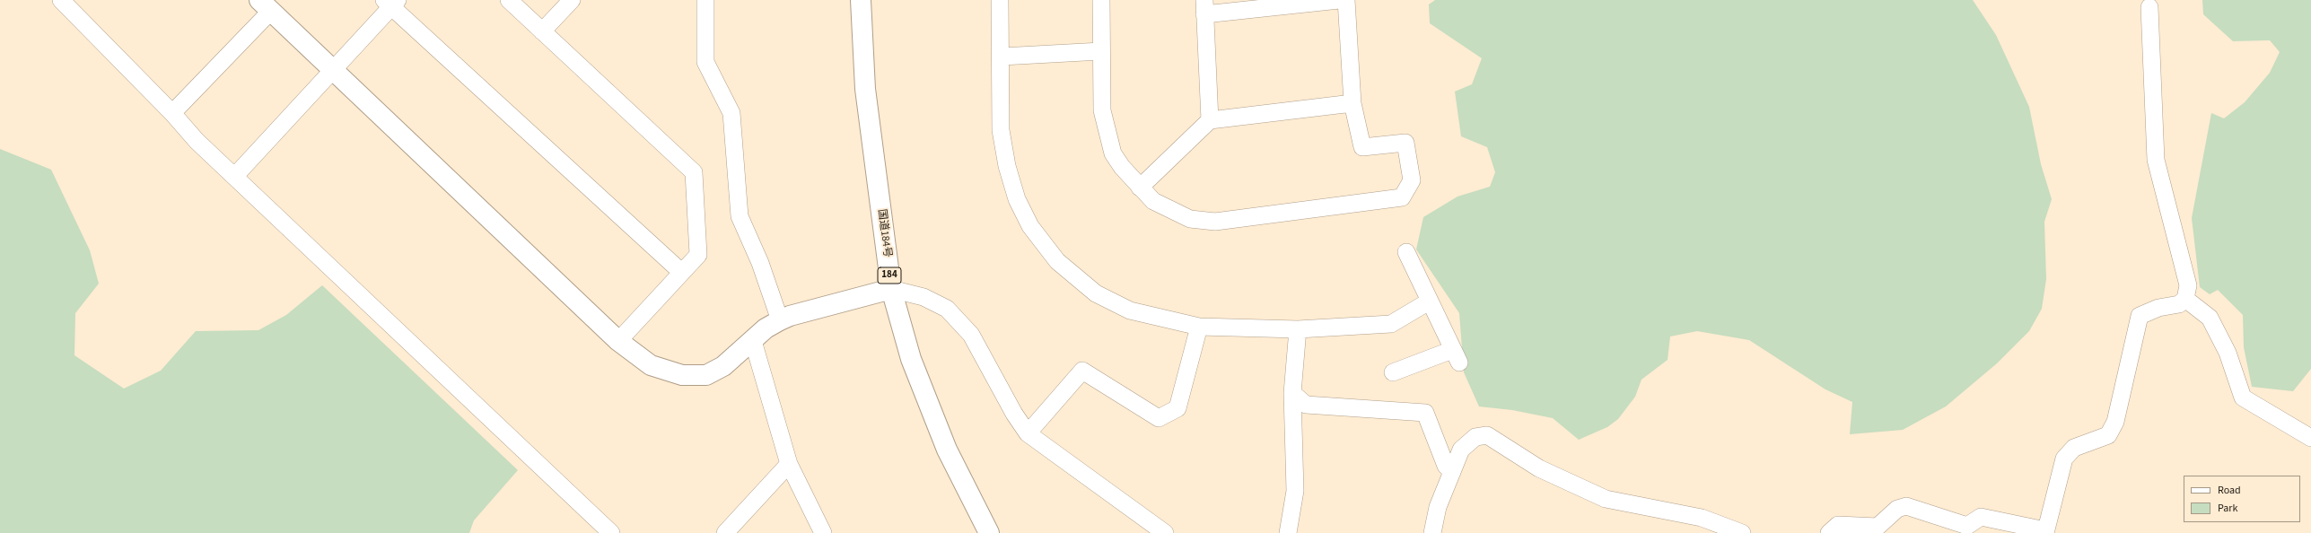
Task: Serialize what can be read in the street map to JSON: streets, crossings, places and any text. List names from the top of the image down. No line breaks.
{"streets":{"main road":["国道184号","184"]},"legend":["Road","Park"]}
